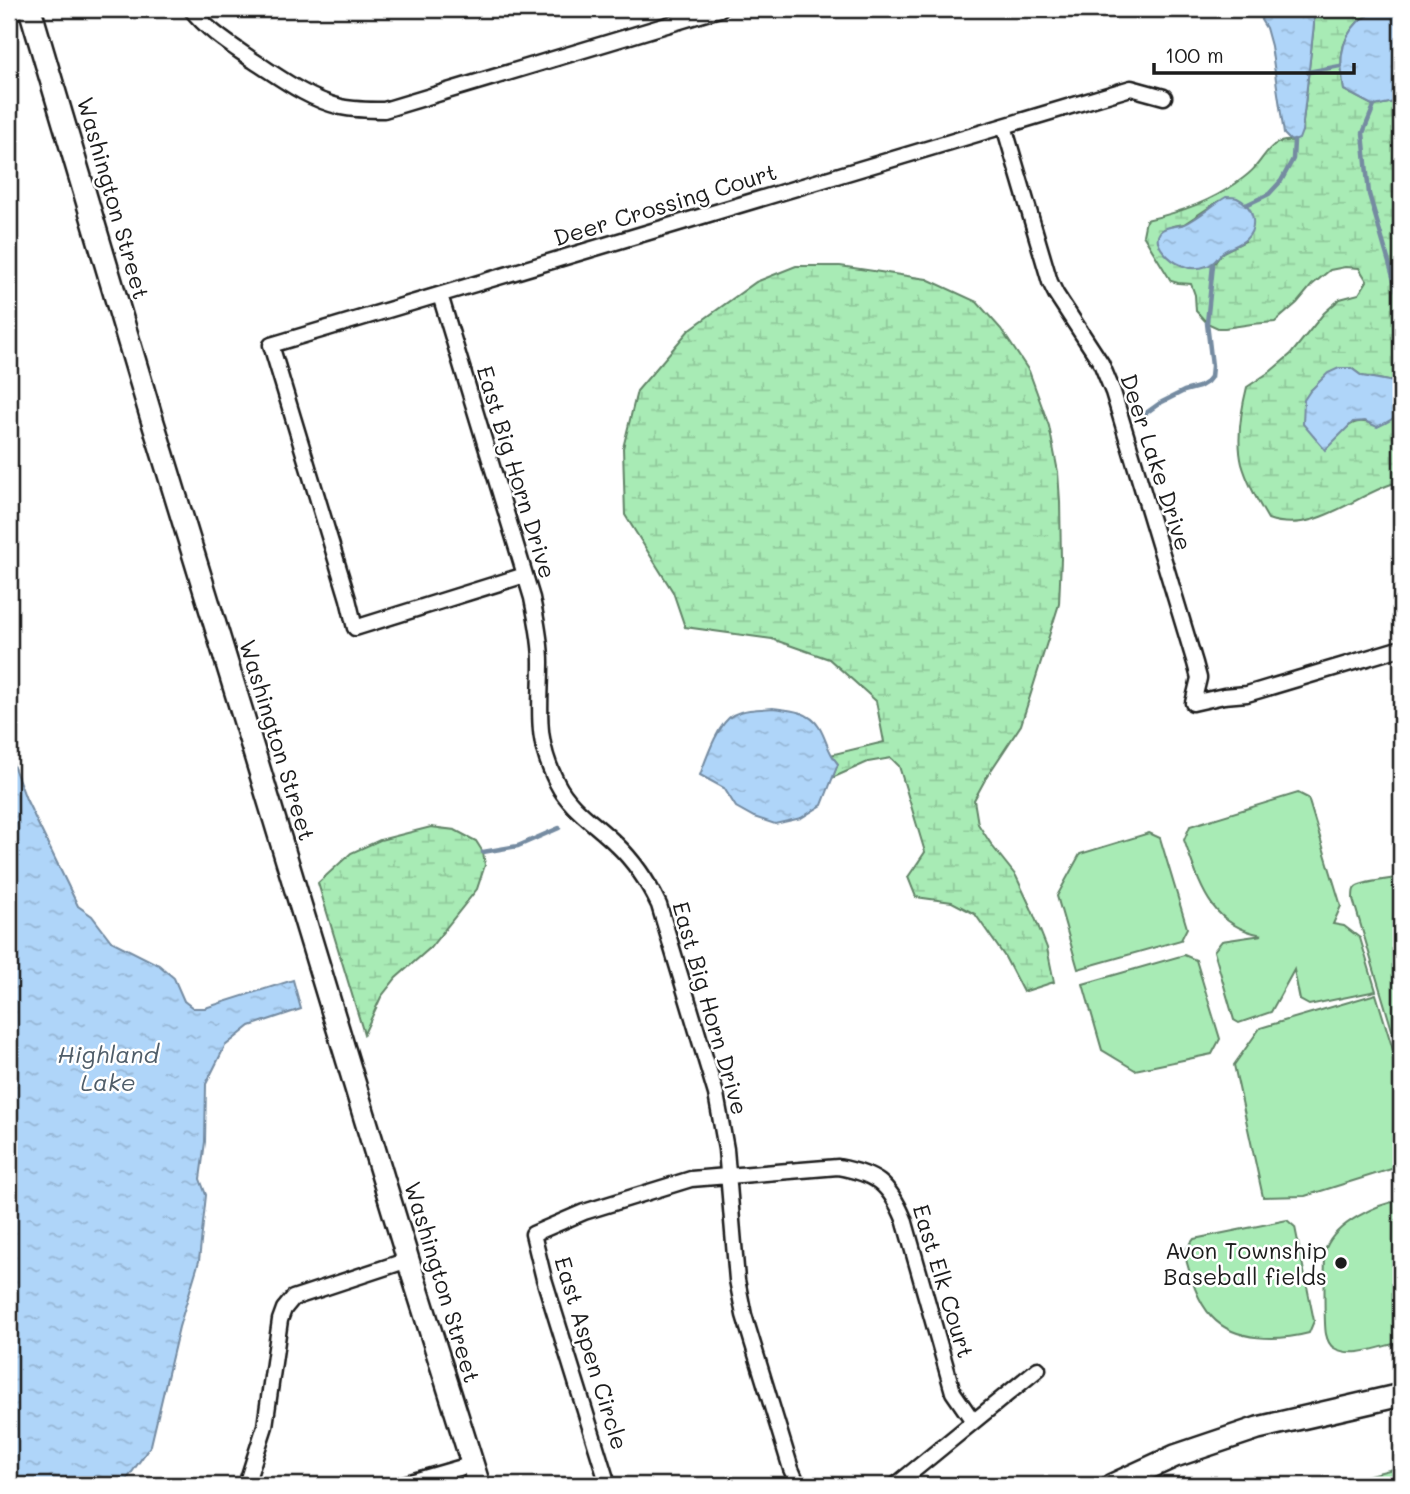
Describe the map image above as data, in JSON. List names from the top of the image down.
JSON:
{
  "streets": {
    "main road": ["Washington Street"],
    "street": [
      "Deer Crossing Court",
      "Deer Lake Drive",
      "East Big Horn Drive",
      "East Elk Court",
      "East Aspen Circle"
    ]
  },
  "crossings": [
    ["Deer Crossing Court", "Deer Lake Drive"],
    ["Deer Crossing Court", "East Big Horn Drive"],
    ["East Big Horn Drive", "East Elk Court"],
    ["East Elk Court", "East Aspen Circle"]
  ],
  "water": ["Highland Lake"],
  "places": ["Avon Township Baseball fields"],
  "scale_bar": "100 m"
}
